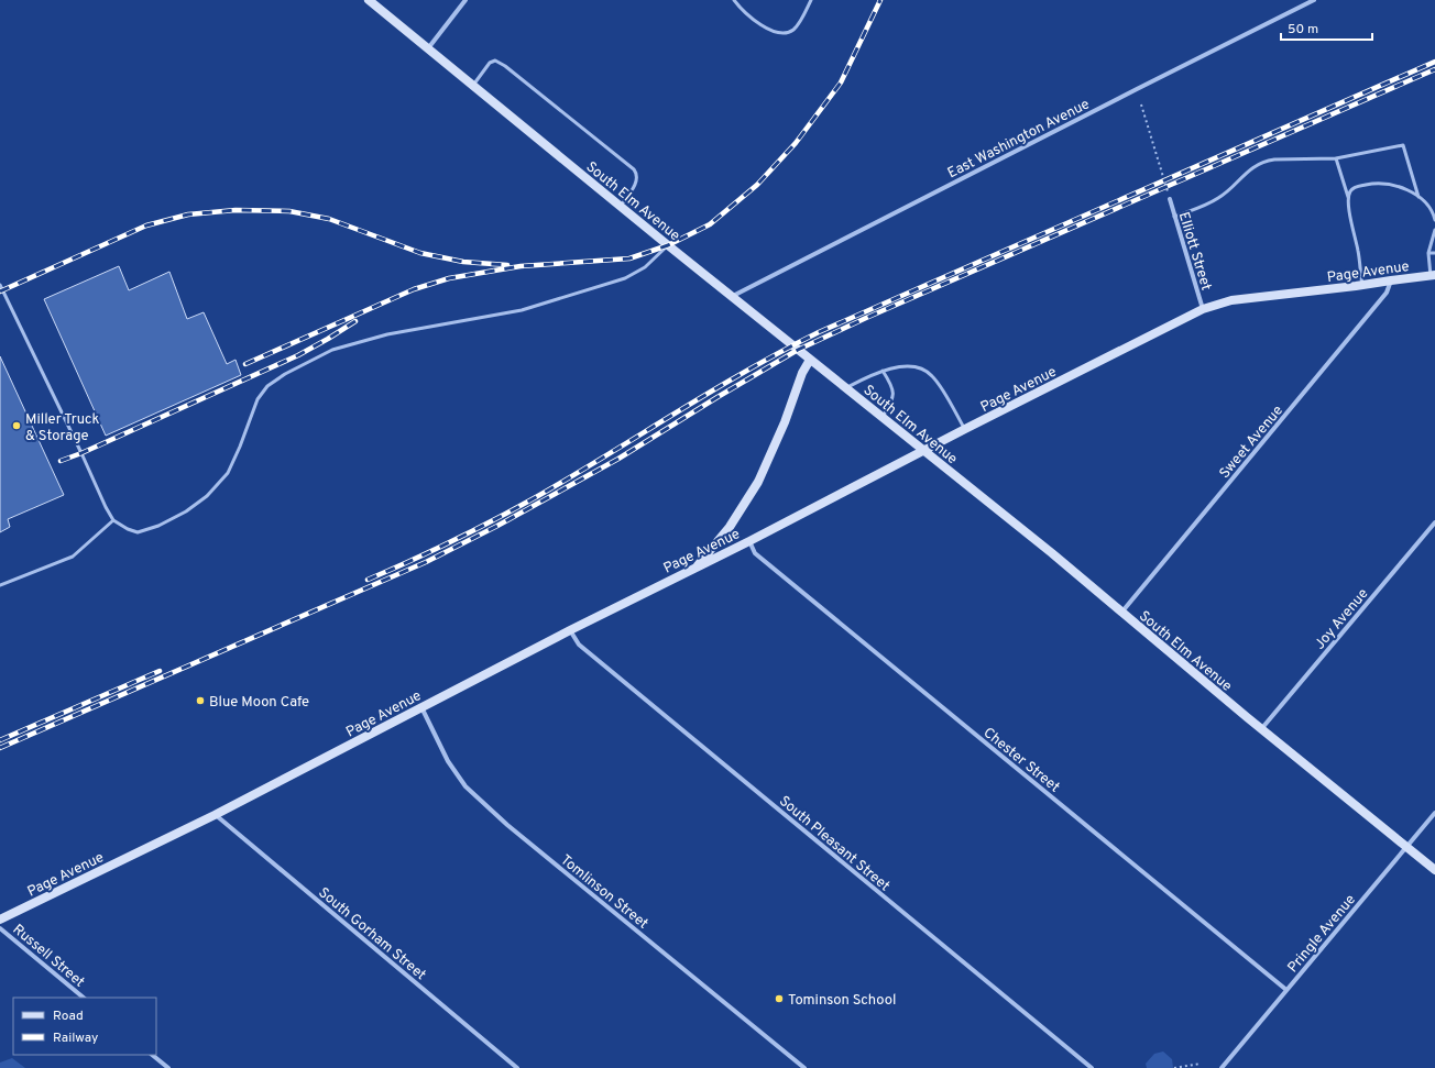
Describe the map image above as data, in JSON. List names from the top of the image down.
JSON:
{
  "streets": {
    "street": [
      "East Washington Avenue",
      "South Elm Avenue",
      "Elliott Street",
      "Page Avenue",
      "Sweet Avenue",
      "Joy Avenue",
      "Chester Street",
      "South Pleasant Street",
      "Tomlinson Street",
      "South Gorham Street",
      "Pringle Avenue",
      "Russell Street"
    ]
  },
  "crossings": [
    ["East Washington Avenue", "South Elm Avenue"],
    ["South Elm Avenue", "Page Avenue"],
    ["South Elm Avenue", "Sweet Avenue"],
    ["South Elm Avenue", "Joy Avenue"],
    ["South Elm Avenue", "Pringle Avenue"],
    ["Elliott Street", "Page Avenue"],
    ["Page Avenue", "Sweet Avenue"],
    ["Page Avenue", "Chester Street"],
    ["Page Avenue", "South Pleasant Street"],
    ["Page Avenue", "Tomlinson Street"],
    ["Page Avenue", "South Gorham Street"],
    ["Chester Street", "Pringle Avenue"]
  ],
  "places": ["Miller Truck & Storage", "Blue Moon Cafe", "Tominson School"],
  "legend": ["Road", "Railway"],
  "scale_bar": "50 m"
}
